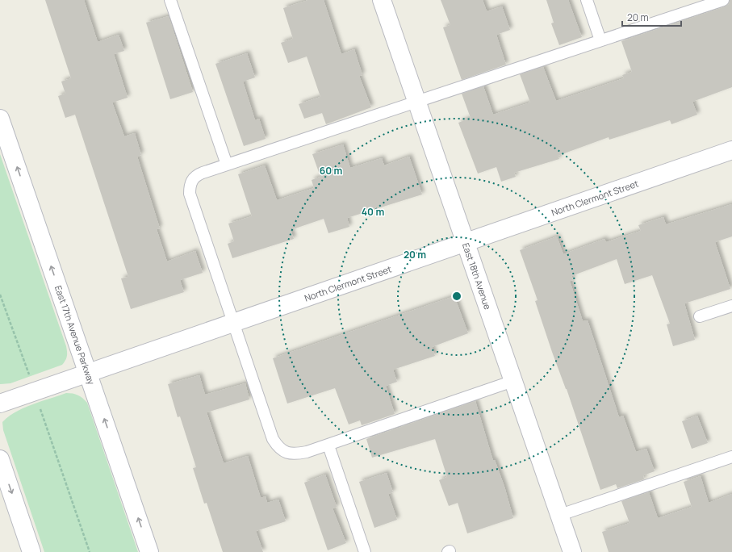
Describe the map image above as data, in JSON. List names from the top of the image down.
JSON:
{
  "streets": {
    "street": ["North Clermont Street", "East 18th Avenue", "East 17th Avenue Parkway"]
  },
  "crossings": [
    ["North Clermont Street", "East 18th Avenue"],
    ["North Clermont Street", "East 17th Avenue Parkway"]
  ],
  "one_way": ["East 17th Avenue Parkway"],
  "scale_bar": "20 m",
  "rings": ["60 m", "40 m", "20 m"]
}
